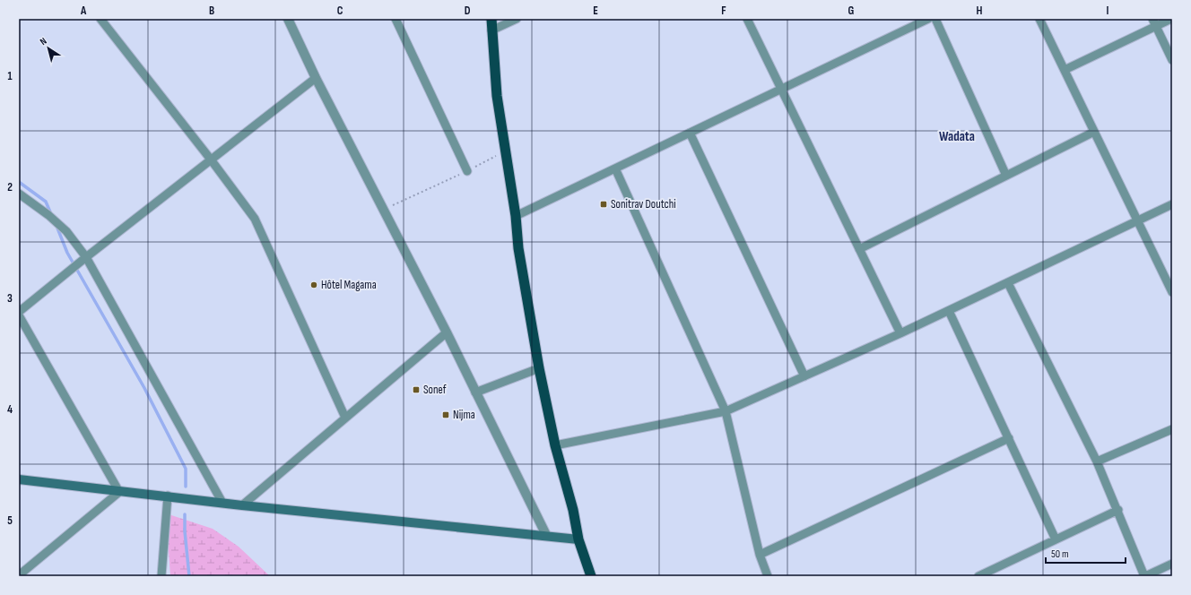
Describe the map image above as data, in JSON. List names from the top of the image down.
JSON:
{
  "districts": ["Wadata"],
  "places": {
    "transit": ["Sonitrav Doutchi", "Sonef", "Nijma"],
    "other": ["Hôtel Magama"]
  },
  "scale_bar": "50 m",
  "north": "top left",
  "grid": {
    "columns": [
      "A",
      "B",
      "C",
      "D",
      "E",
      "F",
      "G",
      "H",
      "I"
    ],
    "rows": [
      "1",
      "2",
      "3",
      "4",
      "5"
    ]
  }
}
